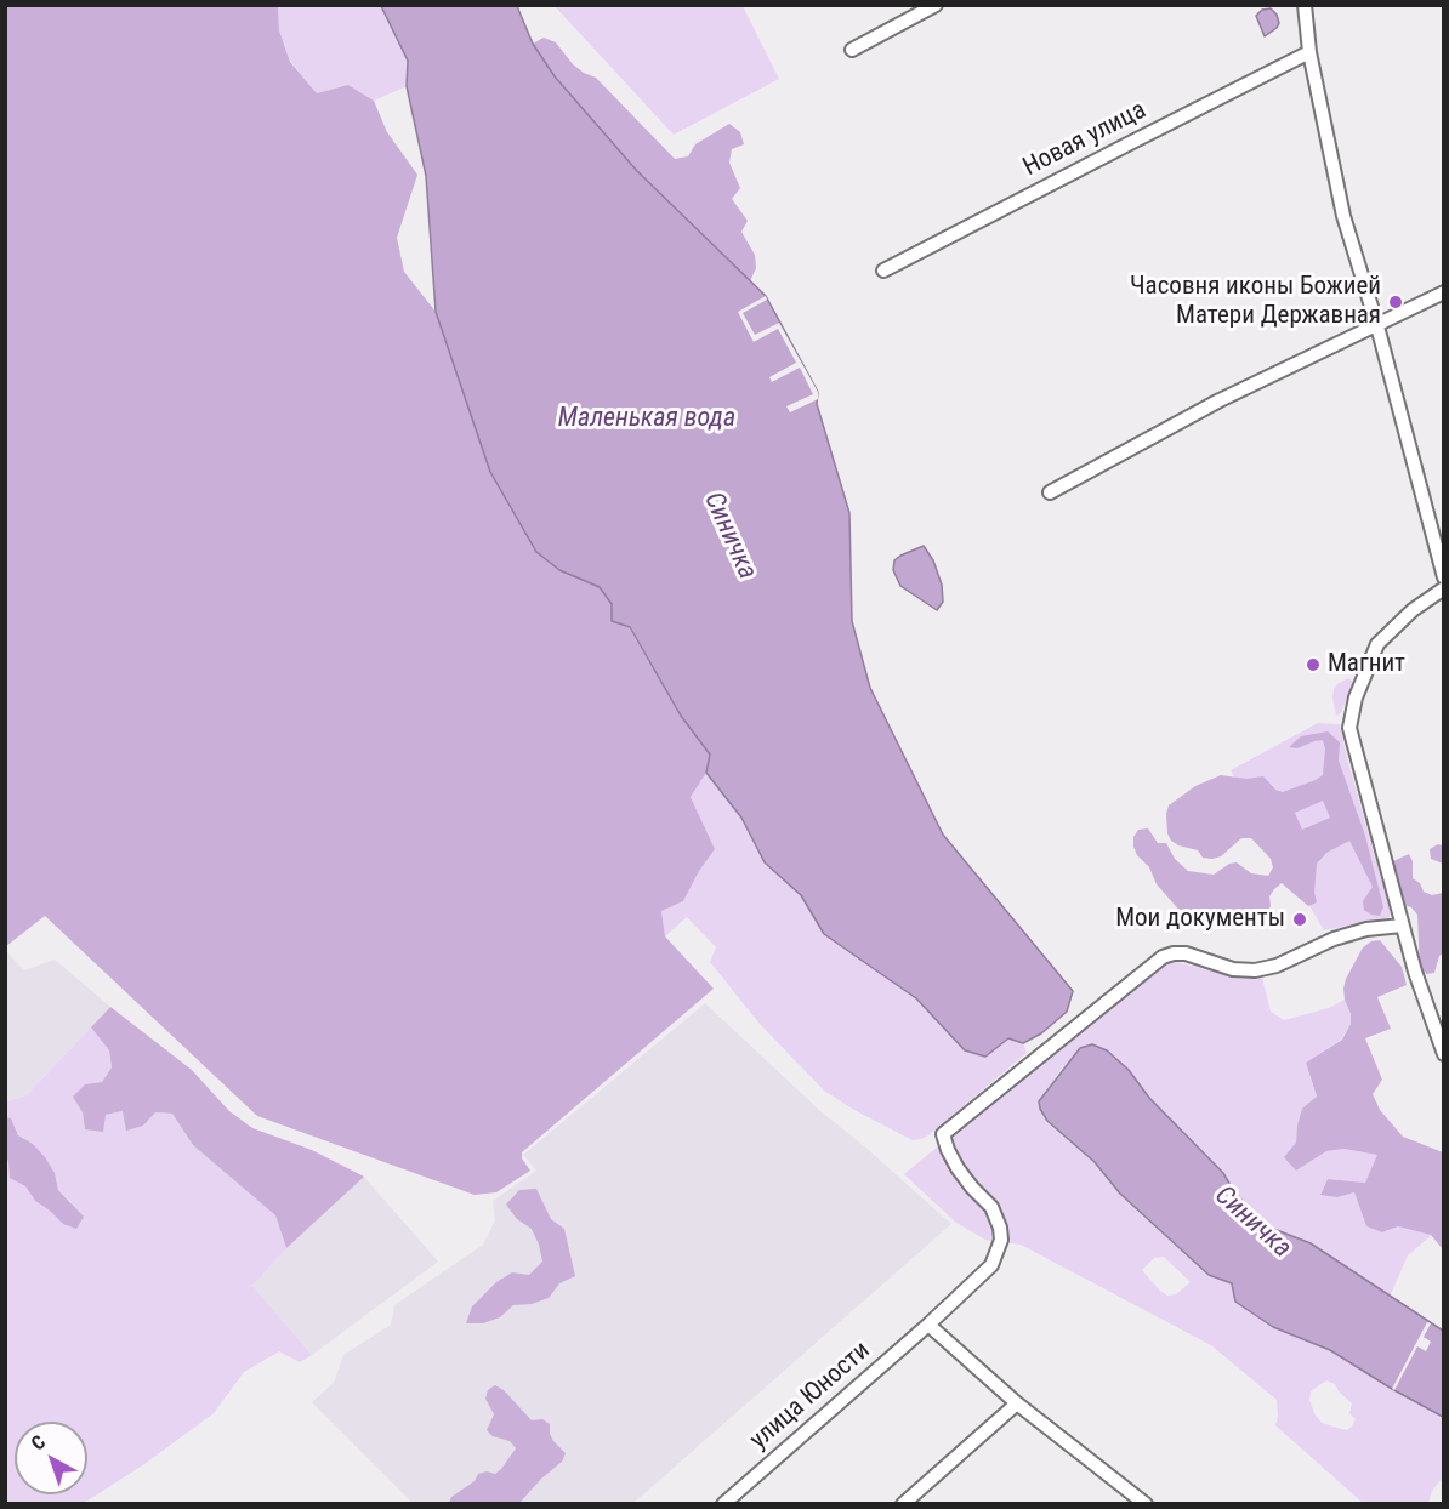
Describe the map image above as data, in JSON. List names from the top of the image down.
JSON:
{
  "streets": {
    "street": ["Новая улица", "улица Юности"]
  },
  "water": ["Маленькая вода", "Синичка"],
  "places": ["Часовня иконы Божией Матери Державная", "Магнит", "Мои документы"],
  "north": "top left"
}
